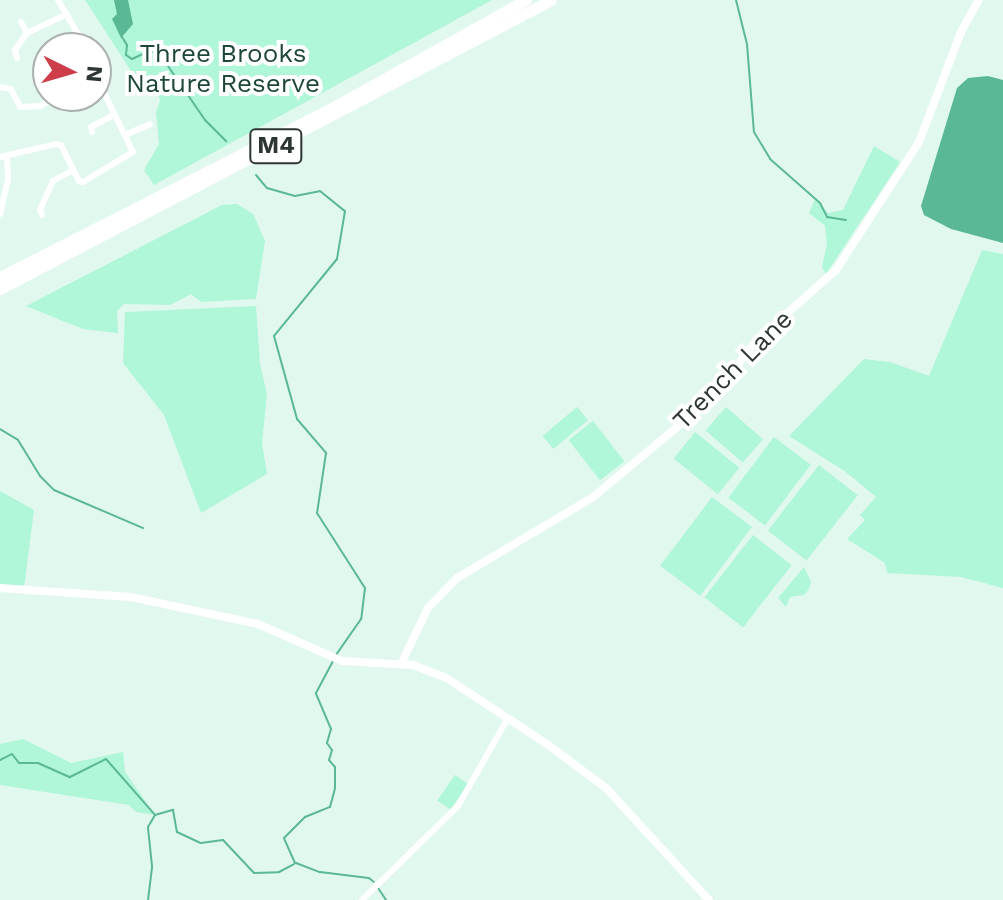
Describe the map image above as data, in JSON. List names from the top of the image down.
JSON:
{
  "streets": {
    "highway": ["M4"],
    "street": ["Trench Lane"]
  },
  "parks": ["Three Brooks Nature Reserve"],
  "north": "right"
}
